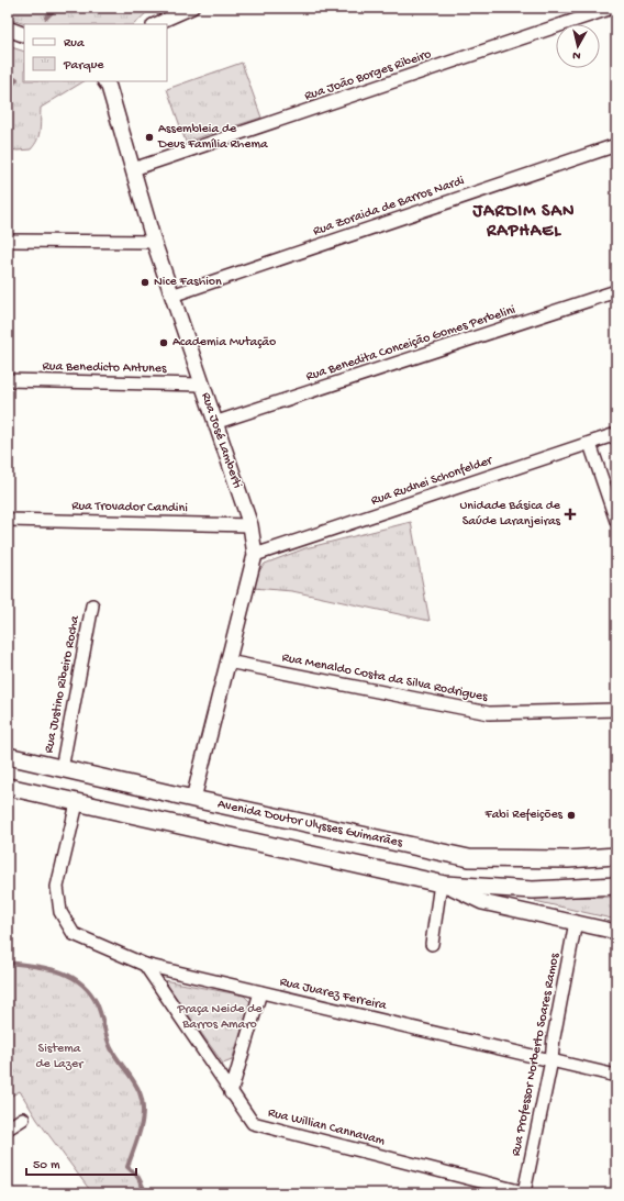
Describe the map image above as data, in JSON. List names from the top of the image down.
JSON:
{
  "streets": {
    "main road": ["Avenida Doutor Ulysses Guimarães"],
    "street": [
      "Rua João Borges Ribeiro",
      "Rua Zoraida de Barros Nardi",
      "Rua Benedita Conceição Gomes Perbelini",
      "Rua Benedicto Antunes",
      "Rua José Lamberti",
      "Rua Rudnei Schonfelder",
      "Rua Trovador Candini",
      "Rua Menaldo Costa da Silva Rodrigues",
      "Rua Justino Ribeiro Rocha",
      "Rua Juarez Ferreira",
      "Rua Professor Norberto Soares Ramos",
      "Rua Willian Cannavam"
    ]
  },
  "crossings": [
    ["Rua João Borges Ribeiro", "Rua José Lamberti"],
    ["Rua Zoraida de Barros Nardi", "Rua José Lamberti"],
    ["Rua Benedita Conceição Gomes Perbelini", "Rua José Lamberti"],
    ["Rua Benedicto Antunes", "Rua José Lamberti"],
    ["Rua José Lamberti", "Rua Rudnei Schonfelder"],
    ["Rua José Lamberti", "Rua Trovador Candini"],
    ["Rua José Lamberti", "Rua Menaldo Costa da Silva Rodrigues"],
    ["Rua José Lamberti", "Avenida Doutor Ulysses Guimarães"],
    ["Rua Justino Ribeiro Rocha", "Avenida Doutor Ulysses Guimarães"],
    ["Rua Juarez Ferreira", "Rua Professor Norberto Soares Ramos"],
    ["Rua Juarez Ferreira", "Rua Willian Cannavam"],
    ["Rua Professor Norberto Soares Ramos", "Rua Willian Cannavam"]
  ],
  "districts": ["JARDIM SAN RAPHAEL"],
  "parks": ["Praça Neide de Barros Amaro", "Sistema de Lazer"],
  "places": {
    "other": [
      "Assembleia de Deus Família Rhema",
      "Nice Fashion",
      "Academia Mutação",
      "Fabi Refeições"
    ],
    "health": ["Unidade Básica de Saúde Laranjeiras"]
  },
  "legend": ["Rua", "Parque"],
  "scale_bar": "50 m",
  "north": "bottom"
}
